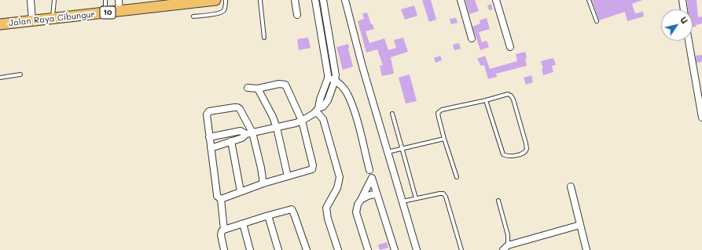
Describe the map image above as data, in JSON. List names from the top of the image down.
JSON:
{
  "streets": {
    "highway": ["10", "Jalan Raya Cibungur"]
  },
  "north": "top right"
}
